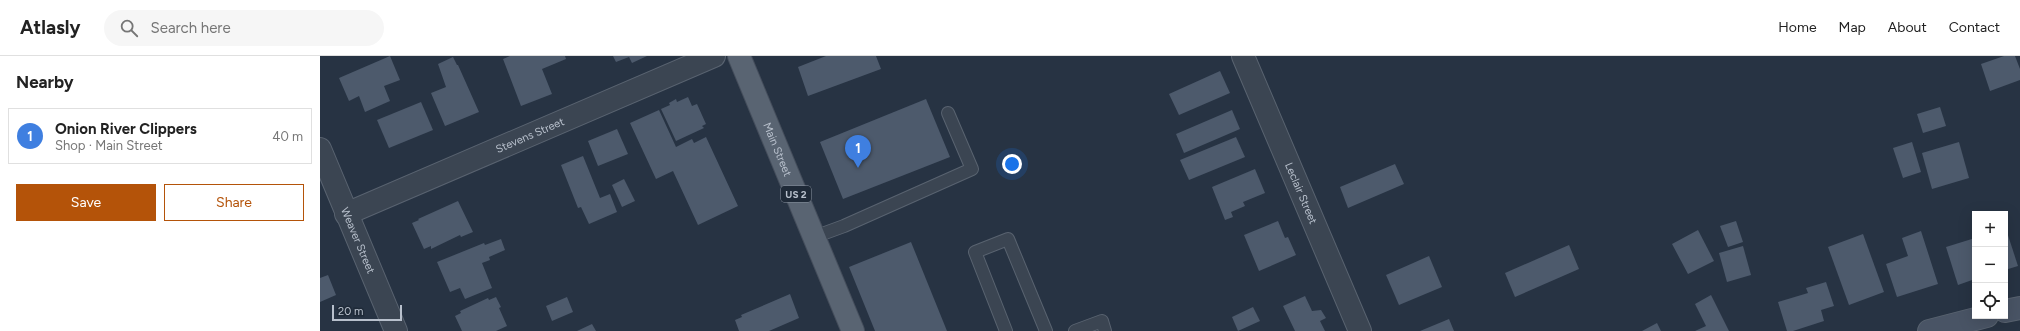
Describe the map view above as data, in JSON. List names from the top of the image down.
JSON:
{
  "streets": {
    "main road": ["Main Street", "US 2"],
    "street": ["Stevens Street", "Leclair Street", "Weaver Street"]
  },
  "crossings": [
    ["Stevens Street", "Weaver Street"]
  ],
  "scale_bar": "20 m",
  "page": {
    "header": "Atlasly",
    "search": "Search here",
    "nav": [
      "Home",
      "Map",
      "About",
      "Contact"
    ],
    "heading": "Nearby",
    "list": [
      {
        "mark": "1",
        "name": "Onion River Clippers",
        "note": "Shop · Main Street",
        "value": "40 m"
      }
    ],
    "pins": "1",
    "buttons": ["Save", "Share"],
    "map_buttons": ["+", "−"],
    "scale": "20 m"
  }
}
